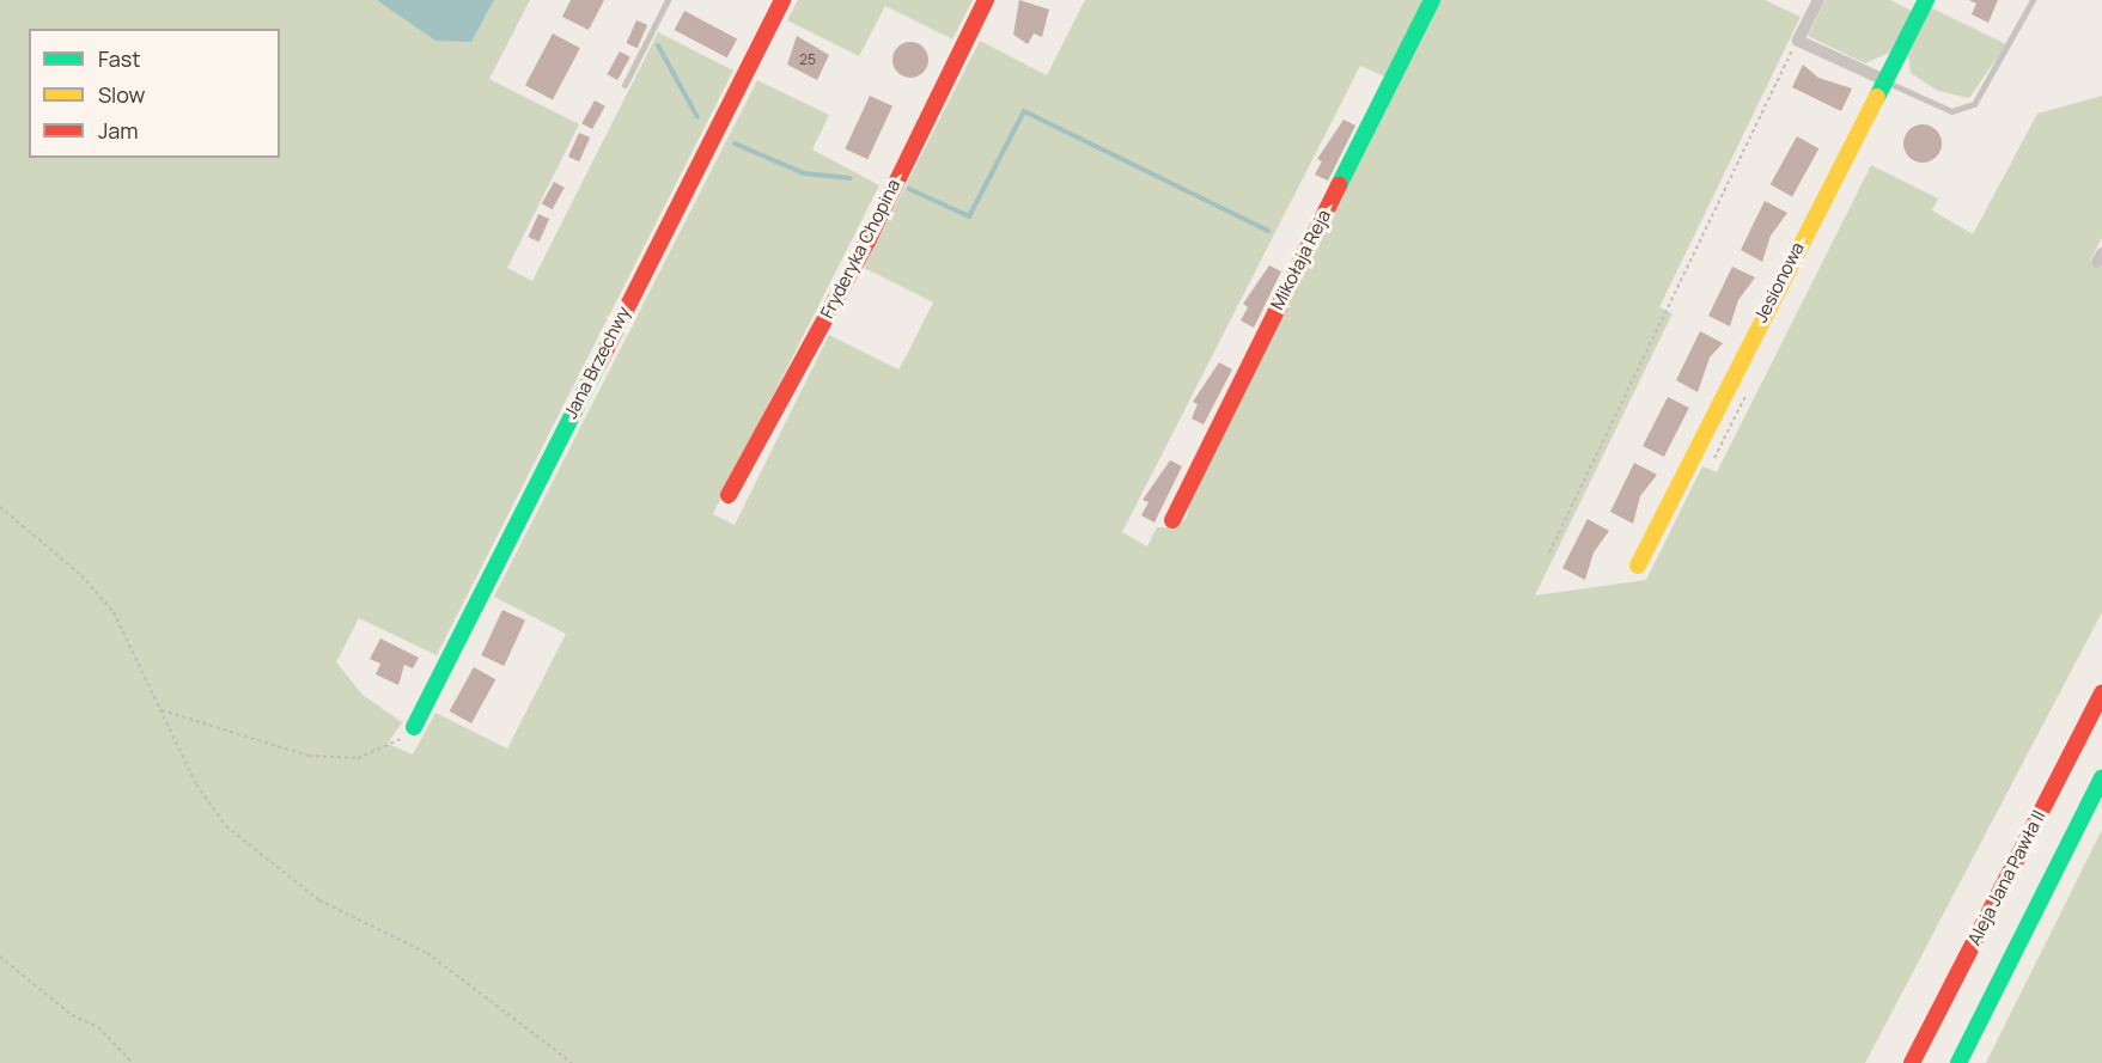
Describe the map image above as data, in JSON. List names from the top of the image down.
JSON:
{
  "streets": {
    "street": [
      "Fryderyka Chopina",
      "Mikołaja Reja",
      "Jesionowa",
      "Jana Brzechwy",
      "Aleja Jana Pawła II"
    ]
  },
  "house_numbers": ["25"],
  "legend": ["Fast", "Slow", "Jam"]
}
